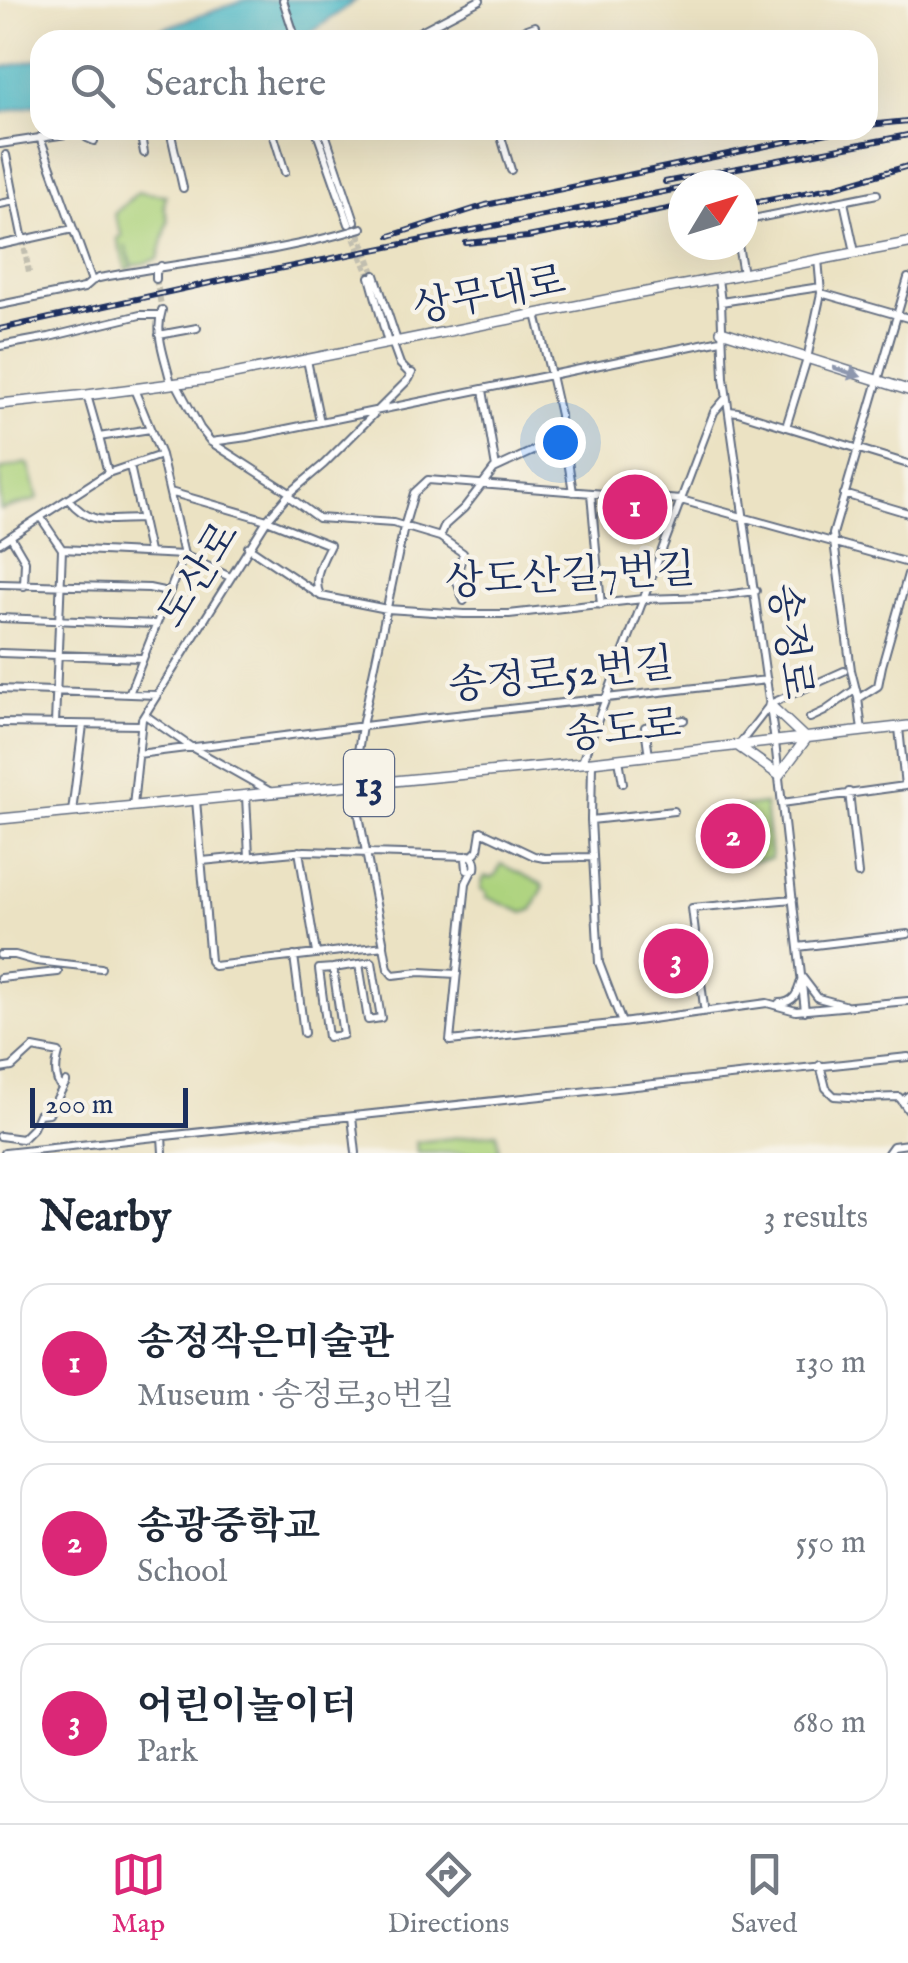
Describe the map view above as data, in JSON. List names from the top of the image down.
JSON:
{
  "streets": {
    "main road": ["상무대로", "송도로", "13"],
    "street": [
      "도산로",
      "상도산길7번길",
      "송정로",
      "송정로52번길"
    ]
  },
  "crossings": [
    ["상무대로", "도산로"],
    ["상무대로", "송정로"],
    ["도산로", "송정로52번길"],
    ["도산로", "송도로"],
    ["상도산길7번길", "송정로"],
    ["송정로", "송정로52번길"],
    ["송정로", "송도로"]
  ],
  "scale_bar": "200 m",
  "north": "top right",
  "page": {
    "search": "Search here",
    "pins": ["1", "2", "3"],
    "scale": "200 m",
    "heading": ["Nearby", "3 results"],
    "list": [
      {
        "mark": "1",
        "name": "송정작은미술관",
        "note": "Museum · 송정로30번길",
        "value": "130 m"
      },
      {
        "mark": "2",
        "name": "송광중학교",
        "note": "School",
        "value": "550 m"
      },
      {
        "mark": "3",
        "name": "어린이놀이터",
        "note": "Park",
        "value": "680 m"
      }
    ],
    "nav": ["Map", "Directions", "Saved"]
  }
}
